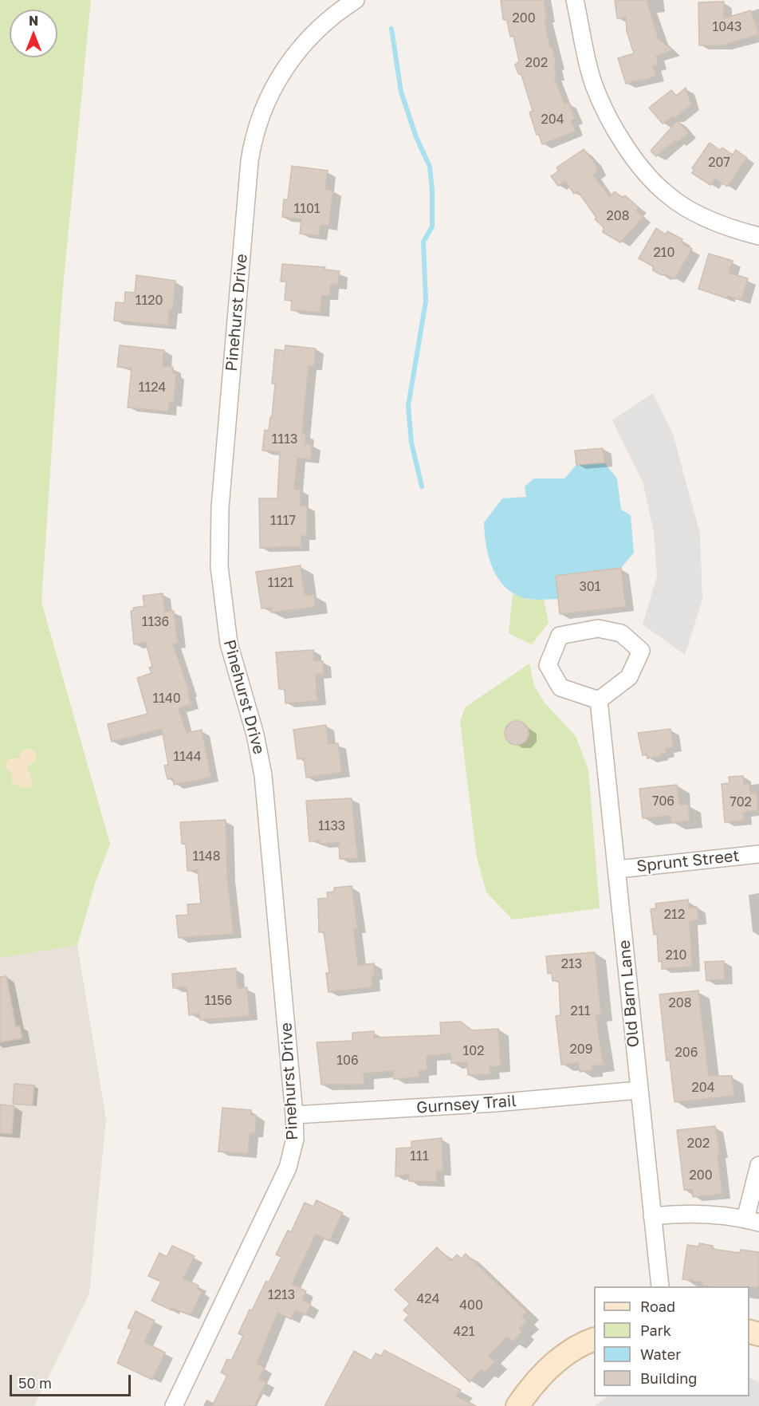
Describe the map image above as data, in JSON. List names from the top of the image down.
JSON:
{
  "streets": {
    "street": [
      "Pinehurst Drive",
      "Sprunt Street",
      "Old Barn Lane",
      "Gurnsey Trail"
    ]
  },
  "crossings": [
    ["Pinehurst Drive", "Gurnsey Trail"],
    ["Sprunt Street", "Old Barn Lane"],
    ["Old Barn Lane", "Gurnsey Trail"]
  ],
  "house_numbers": [
    "200",
    "1043",
    "202",
    "204",
    "207",
    "1101",
    "208",
    "210",
    "1120",
    "1124",
    "1113",
    "1117",
    "1121",
    "301",
    "1136",
    "1140",
    "1144",
    "706",
    "702",
    "1133",
    "1148",
    "212",
    "210",
    "213",
    "1156",
    "208",
    "211",
    "209",
    "102",
    "206",
    "106",
    "204",
    "202",
    "111",
    "200",
    "1213",
    "424",
    "400",
    "421"
  ],
  "legend": [
    "Road",
    "Park",
    "Water",
    "Building"
  ],
  "scale_bar": "50 m",
  "north": "top"
}
